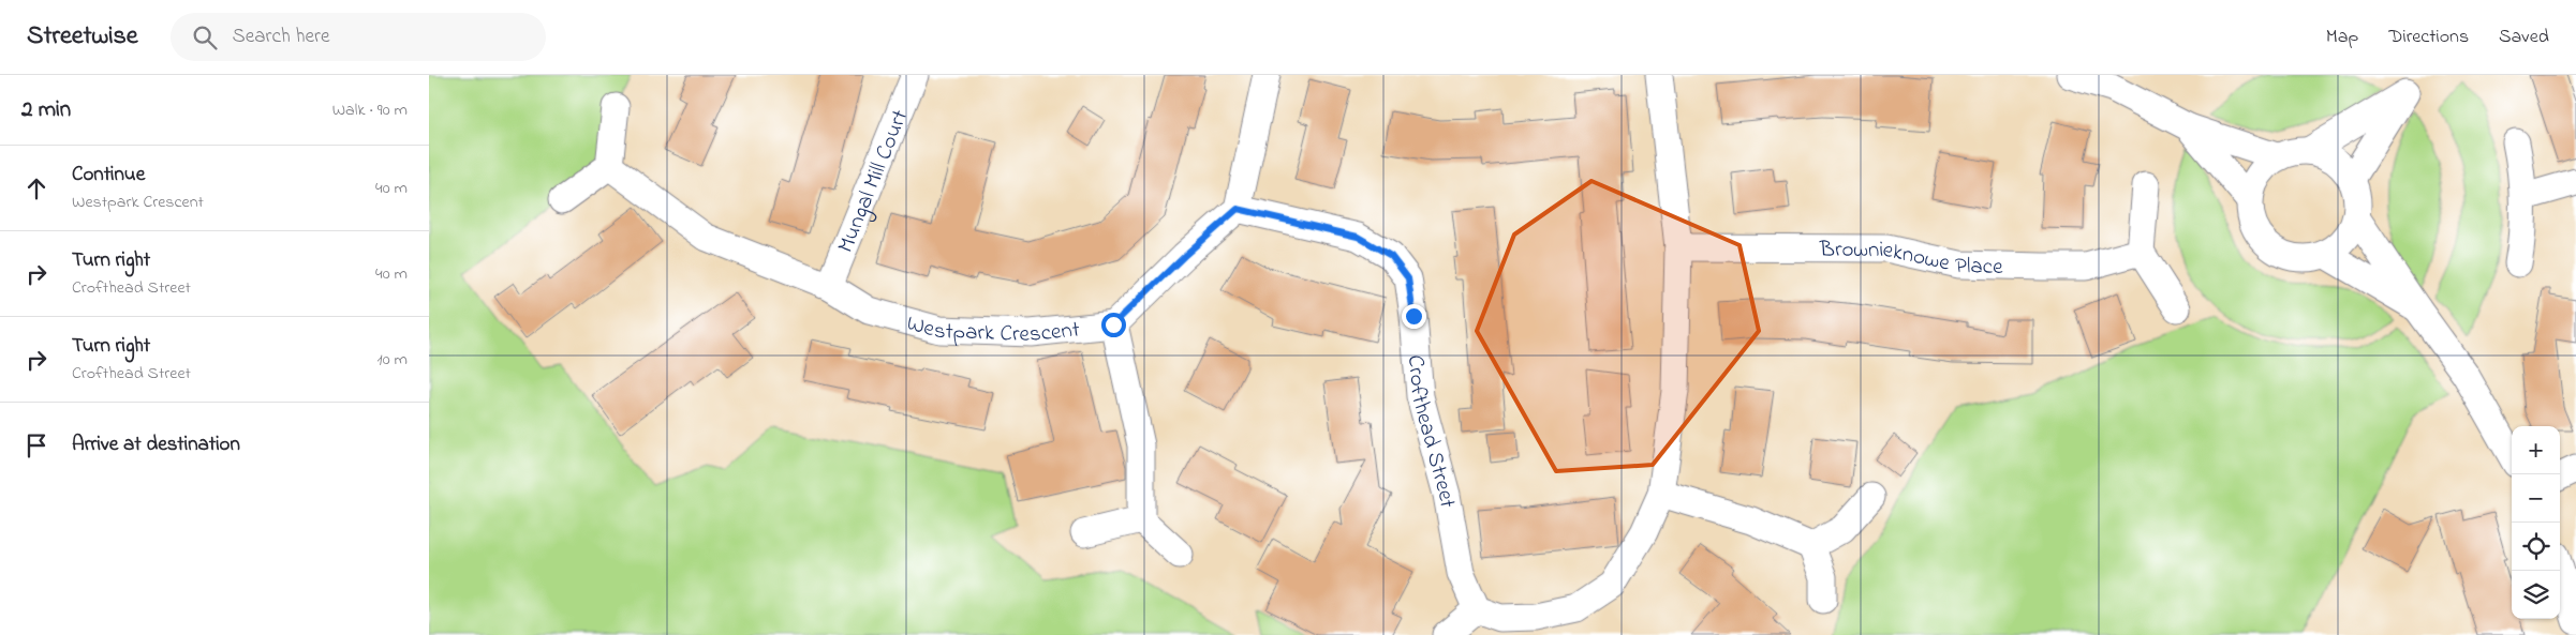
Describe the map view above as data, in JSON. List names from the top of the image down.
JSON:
{
  "streets": {
    "street": [
      "Mungal Mill Court",
      "Brownieknowe Place",
      "Westpark Crescent",
      "Crofthead Street"
    ]
  },
  "crossings": [
    ["Mungal Mill Court", "Westpark Crescent"],
    ["Westpark Crescent", "Crofthead Street"]
  ],
  "page": {
    "header": "Streetwise",
    "search": "Search here",
    "nav": ["Map", "Directions", "Saved"],
    "heading": ["2 min", "Walk · 90 m"],
    "list": [
      ["Continue", "Westpark Crescent", "40 m"],
      ["Turn right", "Crofthead Street", "40 m"],
      ["Turn right", "Crofthead Street", "10 m"],
      "Arrive at destination"
    ],
    "map_buttons": ["+", "−"]
  }
}
